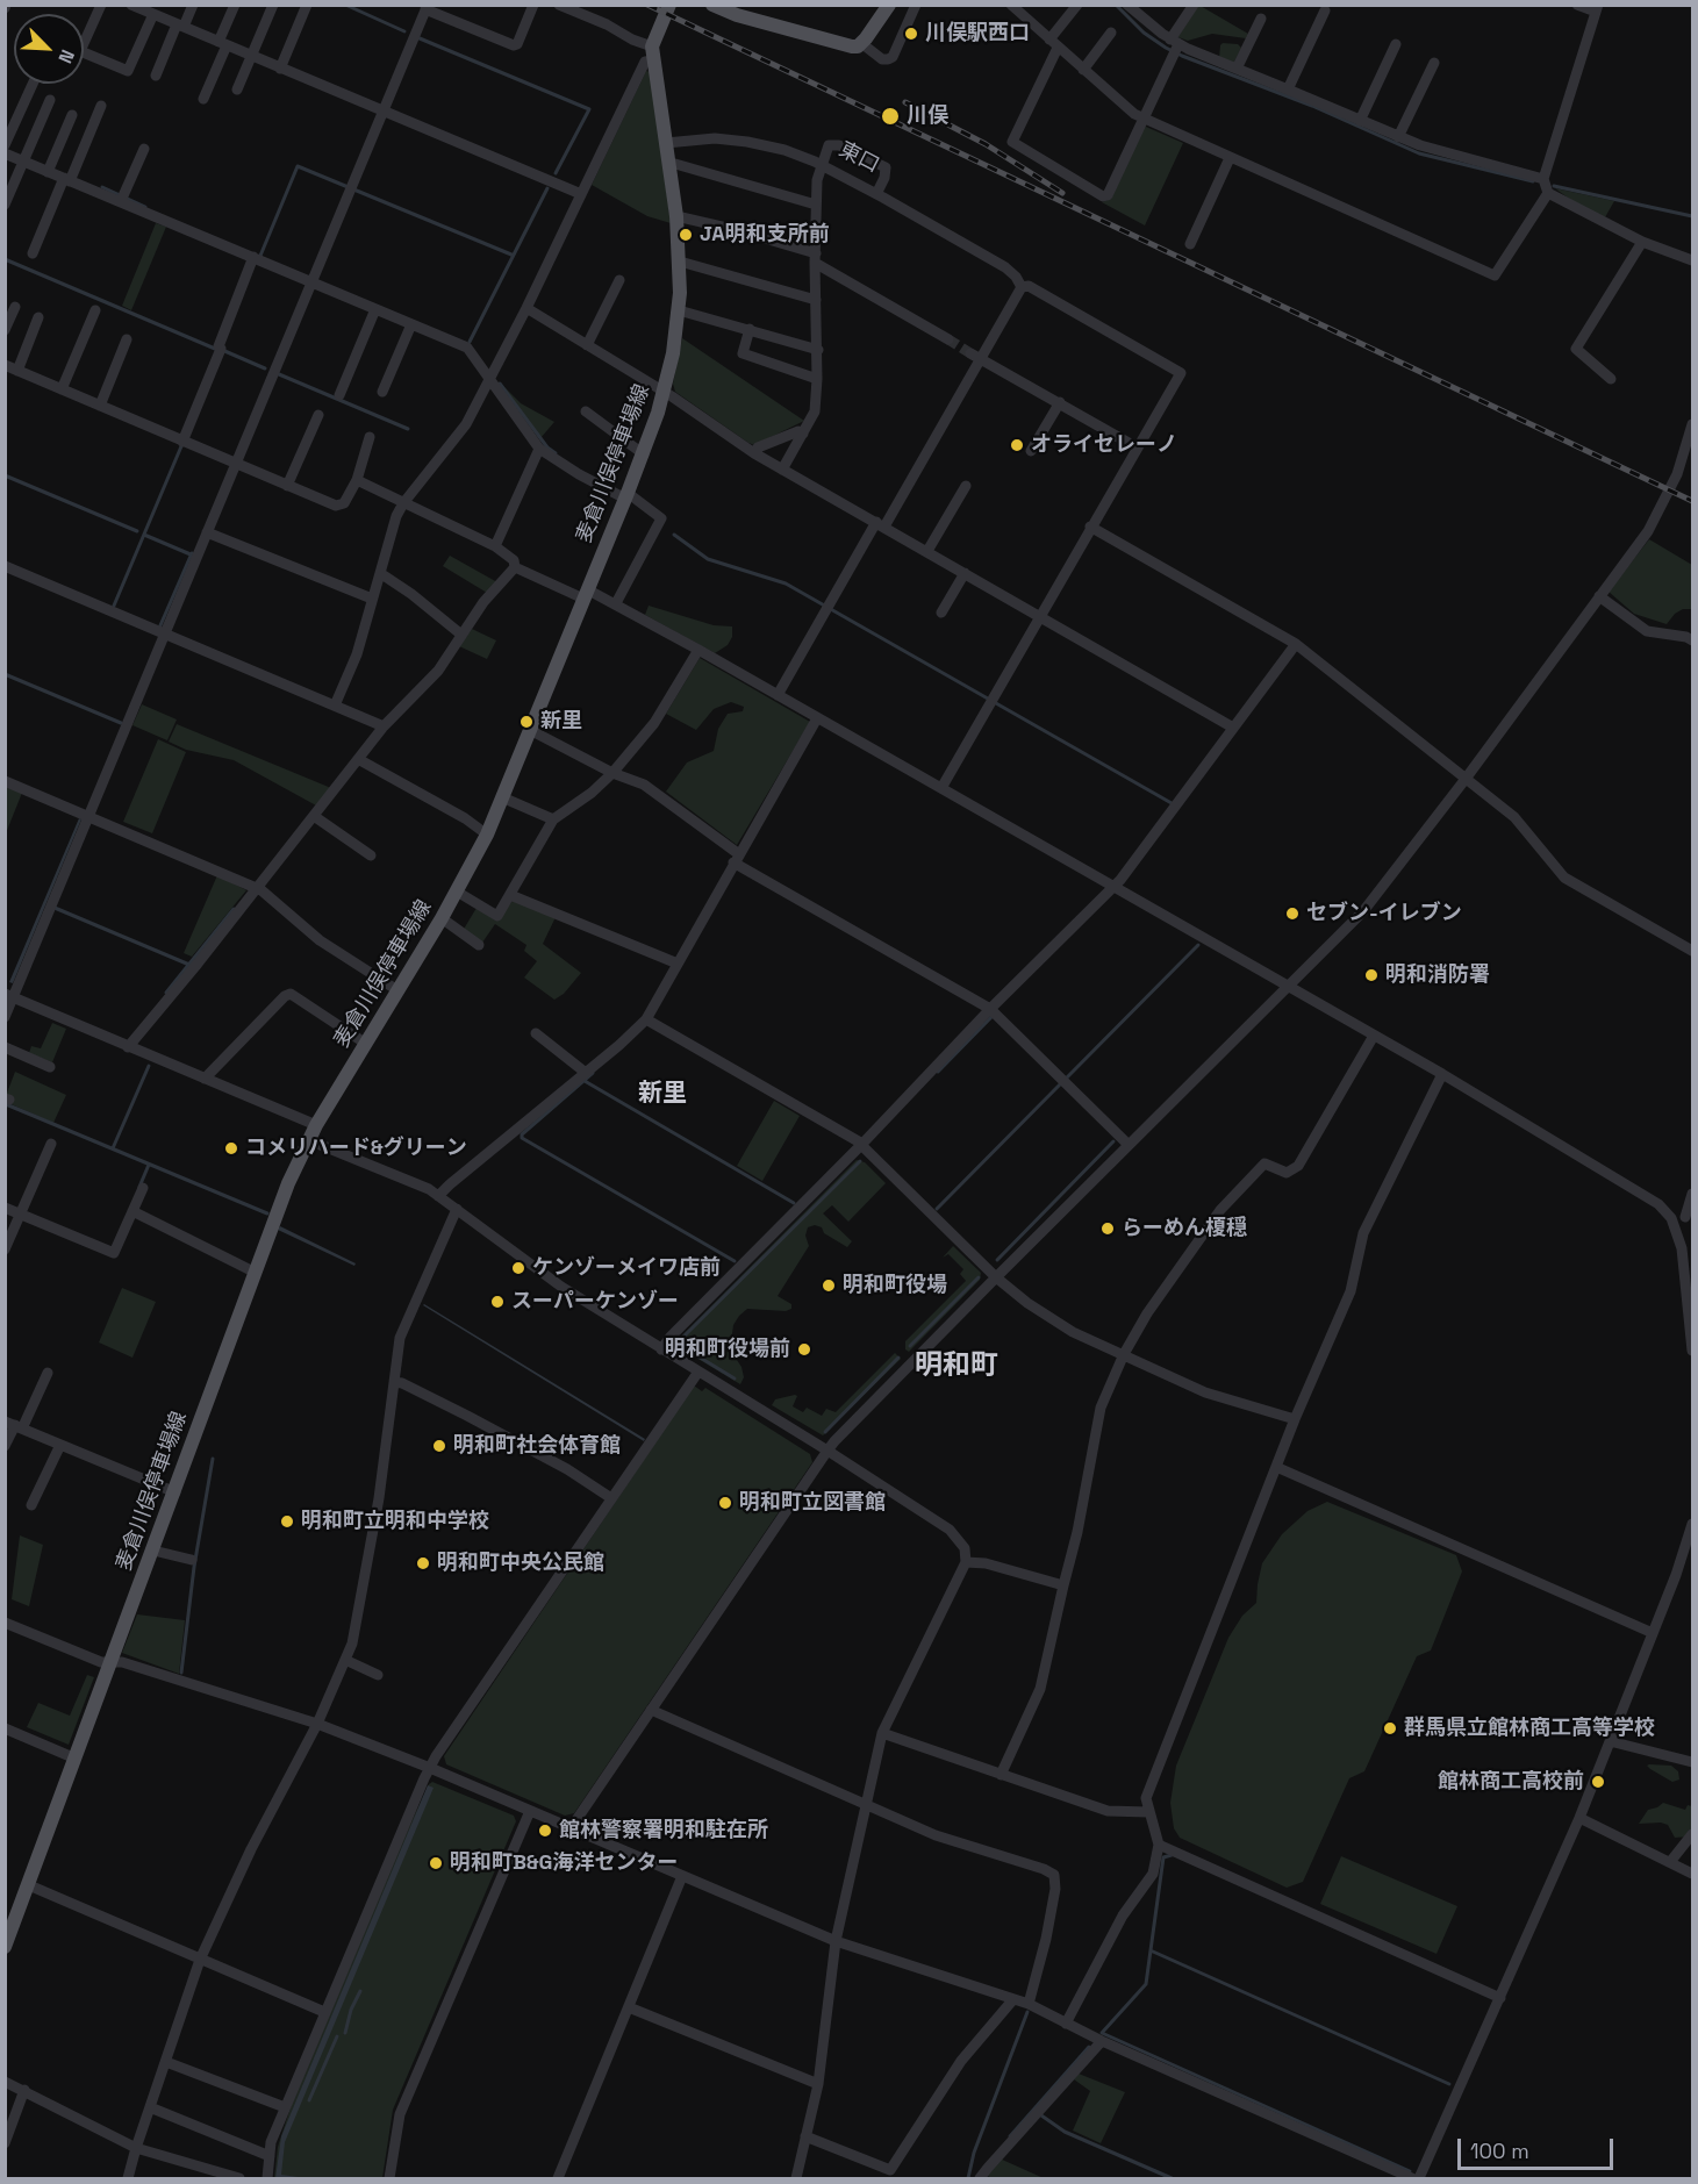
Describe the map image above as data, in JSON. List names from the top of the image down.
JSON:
{
  "streets": {
    "main road": ["麦倉川俣停車場線"],
    "street": ["東口"]
  },
  "districts": ["新里", "明和町"],
  "places": [
    "川俣駅西口",
    "川俣",
    "JA明和支所前",
    "オライセレーノ",
    "新里",
    "セブン-イレブン",
    "明和消防署",
    "コメリハード&グリーン",
    "らーめん榎穏",
    "ケンゾーメイワ店前",
    "明和町役場",
    "スーパーケンゾー",
    "明和町役場前",
    "明和町社会体育館",
    "明和町立図書館",
    "明和町立明和中学校",
    "明和町中央公民館",
    "群馬県立館林商工高等学校",
    "館林商工高校前",
    "館林警察署明和駐在所",
    "明和町B&G海洋センター"
  ],
  "scale_bar": "100 m",
  "north": "bottom right"
}
